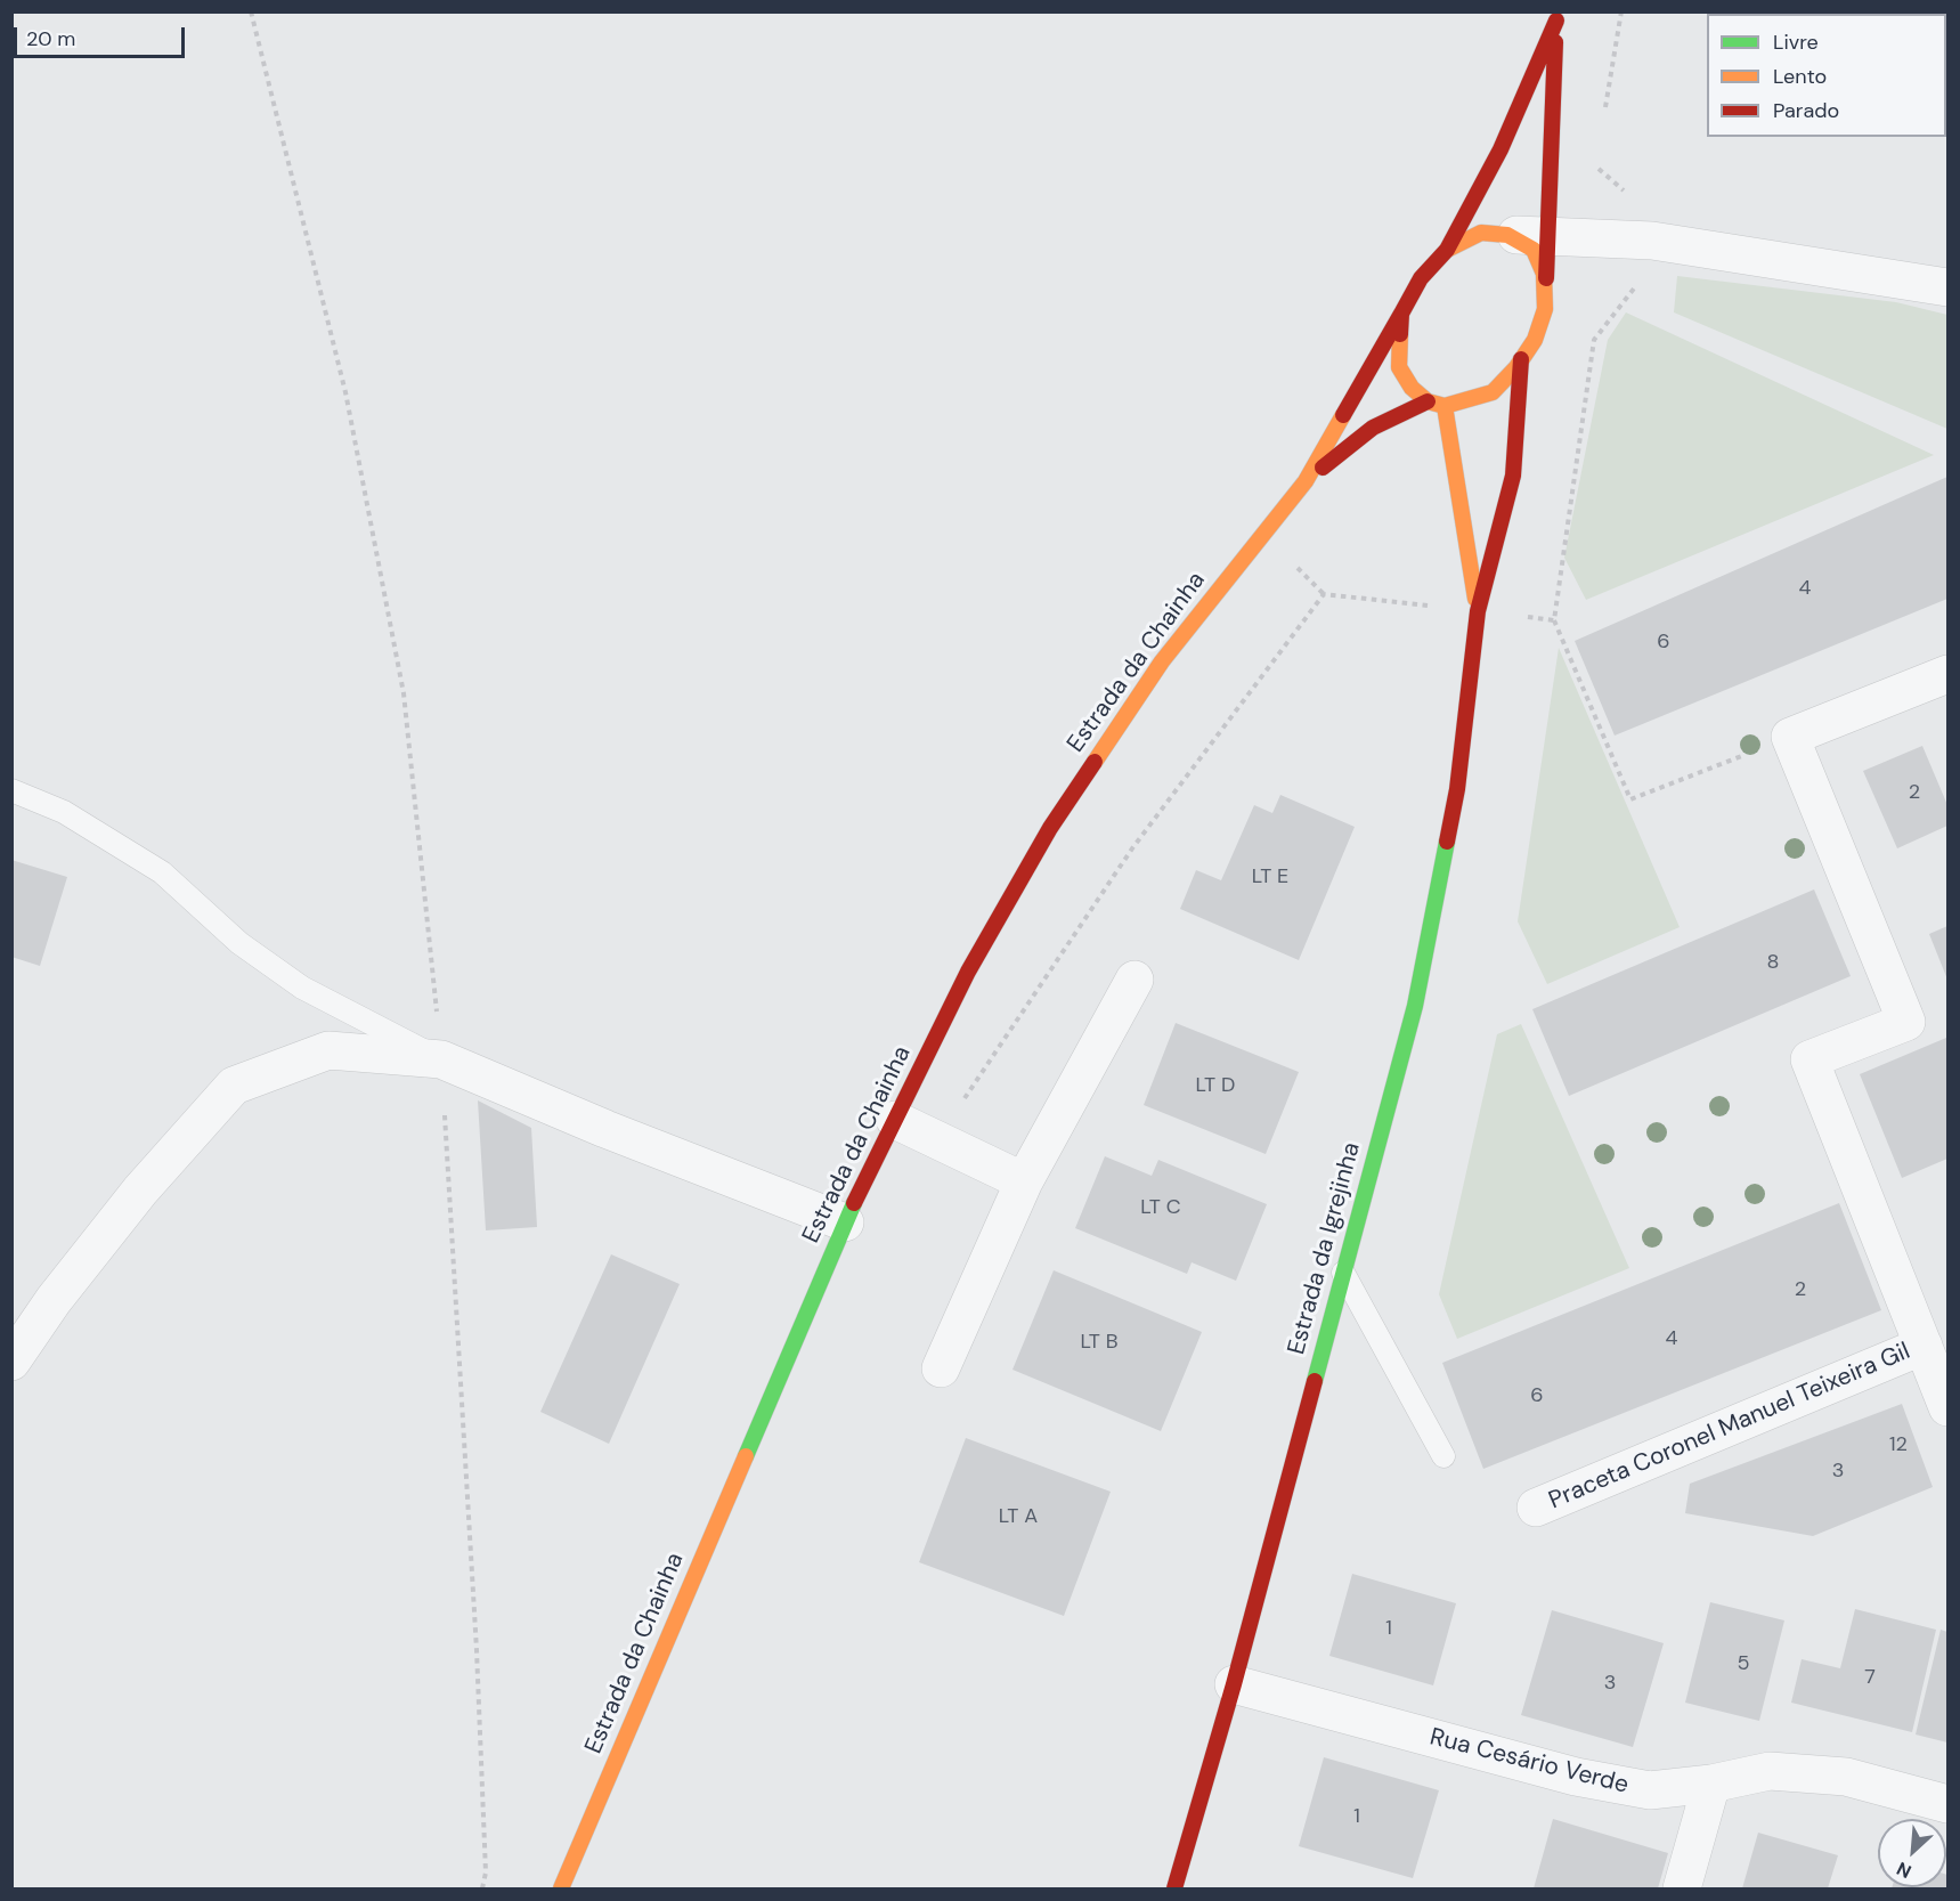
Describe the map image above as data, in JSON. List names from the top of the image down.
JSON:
{
  "streets": {
    "street": [
      "Estrada da Chainha",
      "Estrada da Igrejinha",
      "Praceta Coronel Manuel Teixeira Gil",
      "Rua Cesário Verde"
    ]
  },
  "crossings": [
    ["Estrada da Igrejinha", "Rua Cesário Verde"]
  ],
  "house_numbers": [
    "4",
    "6",
    "2",
    "LT E",
    "8",
    "LT D",
    "LT C",
    "2",
    "4",
    "LT B",
    "6",
    "12",
    "3",
    "LT A",
    "1",
    "5",
    "7",
    "3",
    "1"
  ],
  "legend": ["Livre", "Lento", "Parado"],
  "scale_bar": "20 m",
  "north": "bottom left"
}
